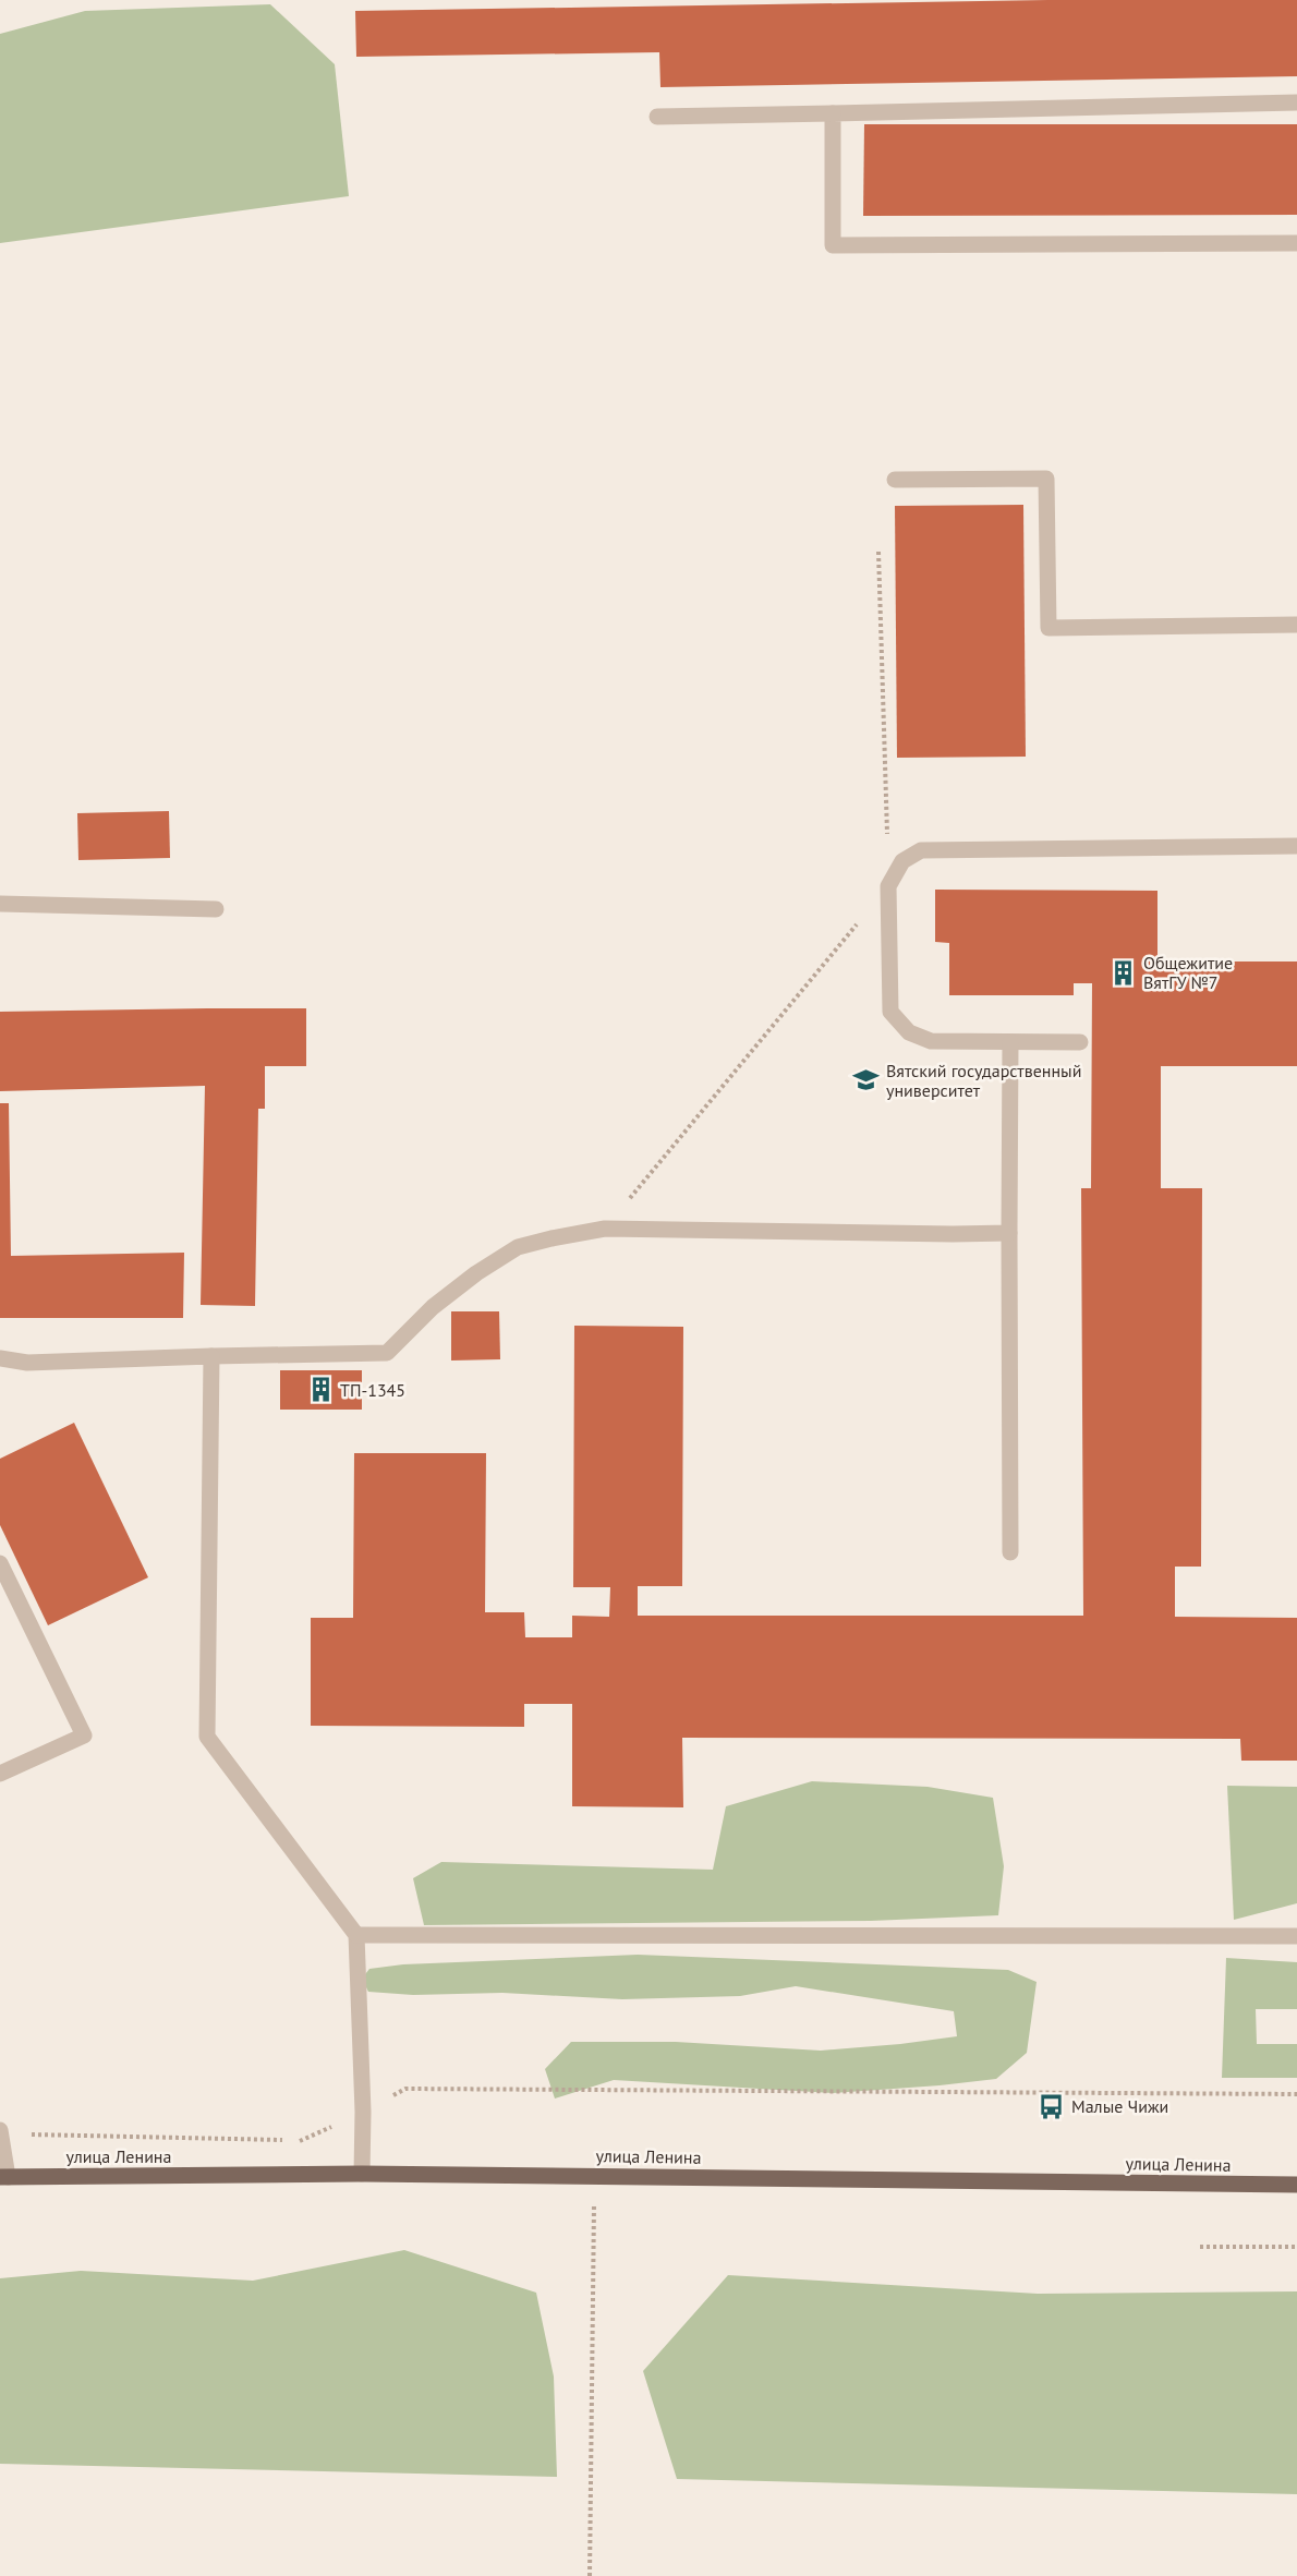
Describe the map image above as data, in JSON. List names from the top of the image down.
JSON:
{
  "streets": {
    "main road": ["улица Ленина"]
  },
  "places": {
    "building": ["Общежитие ВятГУ №7", "ТП-1345"],
    "school or university": ["Вятский государственный университет"],
    "bus stop": ["Малые Чижи"]
  }
}
